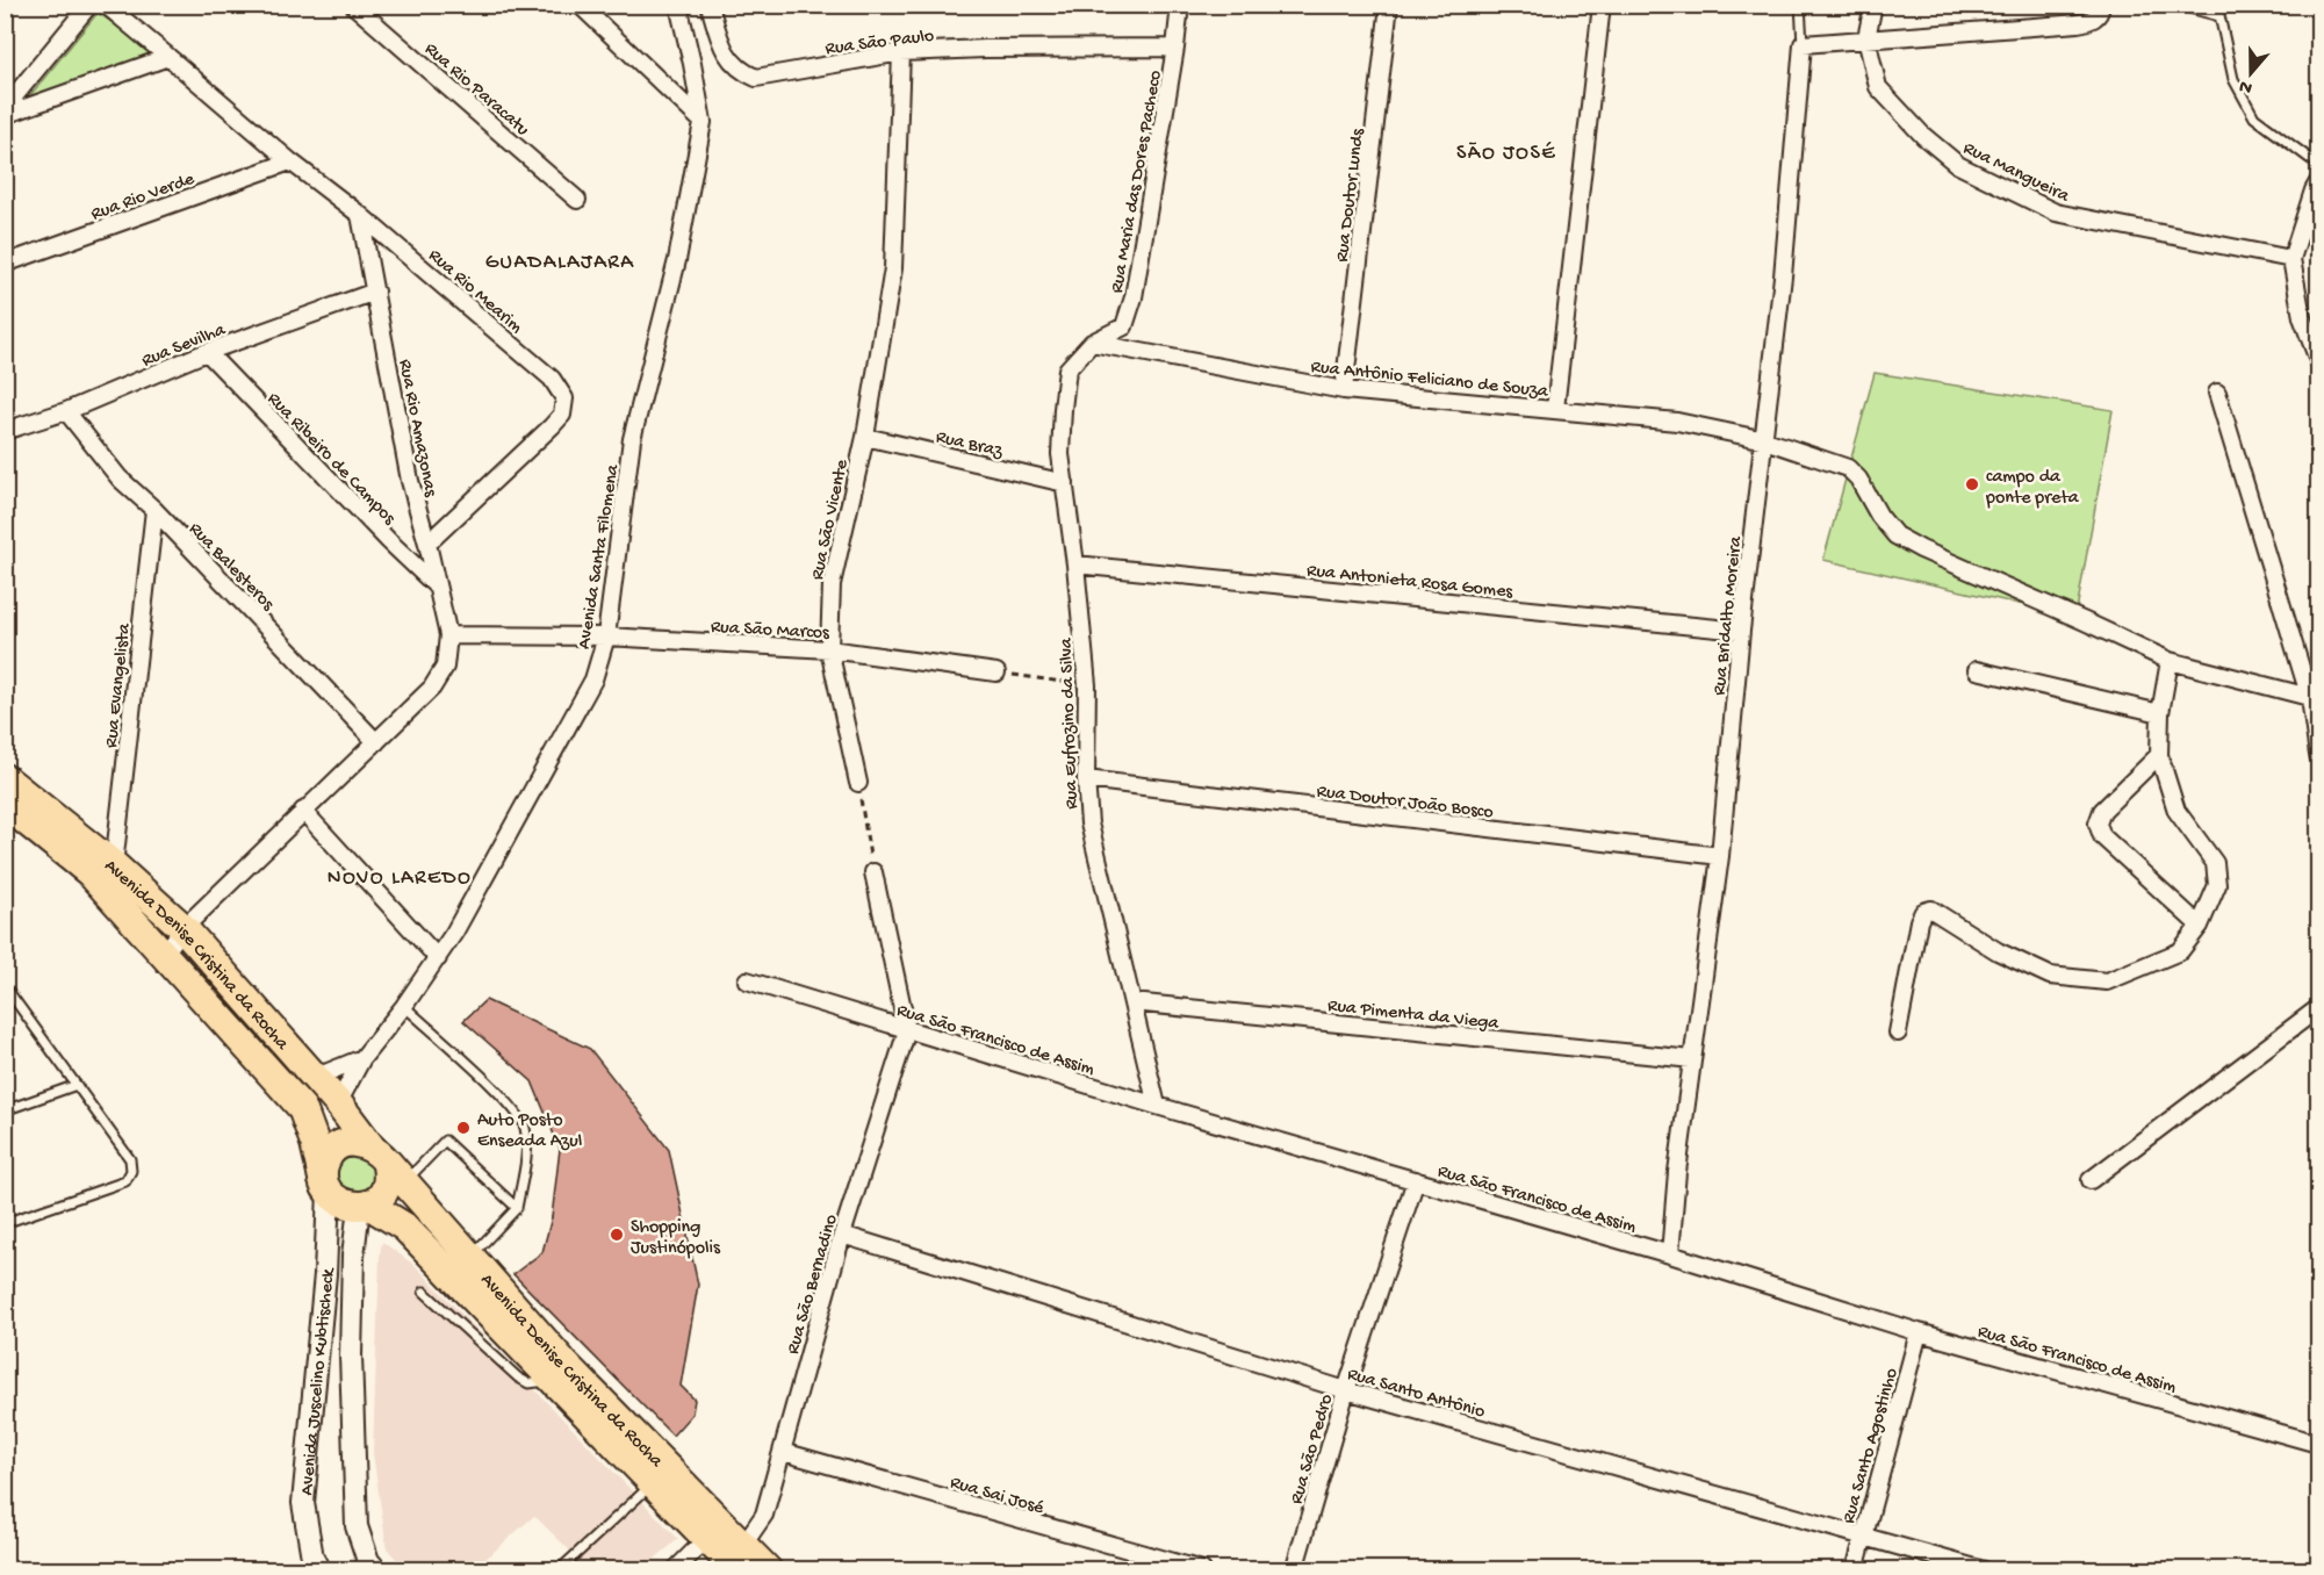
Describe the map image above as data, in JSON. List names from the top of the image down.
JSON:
{
  "streets": {
    "highway": ["Avenida Denise Cristina da Rocha"],
    "street": [
      "Rua São Paulo",
      "Rua Rio Paracatu",
      "Rua Mangueira",
      "Rua Maria das Dores Pacheco",
      "Rua Rio Verde",
      "Rua Doutor Lunds",
      "Rua Rio Mearim",
      "Rua Sevilha",
      "Rua Antônio Feliciano de Souza",
      "Rua Rio Amazonas",
      "Rua Braz",
      "Rua Ribeiro de Campos",
      "Rua São Vicente",
      "Avenida Santa Filomena",
      "Rua Balesteros",
      "Rua Antonieta Rosa Gomes",
      "Rua Bridalto Moreira",
      "Rua São Marcos",
      "Rua Evangelista",
      "Rua Eufrozino da Silva",
      "Rua Doutor João Bosco",
      "Rua Pimenta da Viega",
      "Rua São Francisco de Assim",
      "Rua São Bernadino",
      "Avenida Juscelino Kubtischeck",
      "Rua Santo Antônio",
      "Rua Santo Agostinho",
      "Rua São Pedro",
      "Rua Sai José"
    ]
  },
  "crossings": [
    ["Rua São Paulo", "Rua Maria das Dores Pacheco"],
    ["Rua São Paulo", "Rua São Vicente"],
    ["Rua Maria das Dores Pacheco", "Rua Antônio Feliciano de Souza"],
    ["Rua Maria das Dores Pacheco", "Rua Eufrozino da Silva"],
    ["Rua Doutor Lunds", "Rua Antônio Feliciano de Souza"],
    ["Rua Rio Mearim", "Rua Rio Amazonas"],
    ["Rua Sevilha", "Rua Rio Amazonas"],
    ["Rua Sevilha", "Rua Ribeiro de Campos"],
    ["Rua Sevilha", "Rua Balesteros"],
    ["Rua Antônio Feliciano de Souza", "Rua Bridalto Moreira"],
    ["Rua Antônio Feliciano de Souza", "Rua Eufrozino da Silva"],
    ["Rua Rio Amazonas", "Rua Ribeiro de Campos"],
    ["Rua Rio Amazonas", "Rua Balesteros"],
    ["Rua Rio Amazonas", "Rua São Marcos"],
    ["Rua Rio Amazonas", "Avenida Denise Cristina da Rocha"],
    ["Rua Braz", "Rua São Vicente"],
    ["Rua Braz", "Rua Eufrozino da Silva"],
    ["Rua São Vicente", "Rua São Marcos"],
    ["Avenida Santa Filomena", "Rua São Marcos"],
    ["Avenida Santa Filomena", "Avenida Denise Cristina da Rocha"],
    ["Rua Balesteros", "Rua Evangelista"],
    ["Rua Antonieta Rosa Gomes", "Rua Bridalto Moreira"],
    ["Rua Antonieta Rosa Gomes", "Rua Eufrozino da Silva"],
    ["Rua Bridalto Moreira", "Rua Doutor João Bosco"],
    ["Rua Bridalto Moreira", "Rua Pimenta da Viega"],
    ["Rua Bridalto Moreira", "Rua São Francisco de Assim"],
    ["Rua Evangelista", "Avenida Denise Cristina da Rocha"],
    ["Rua Eufrozino da Silva", "Rua Doutor João Bosco"],
    ["Rua Eufrozino da Silva", "Rua Pimenta da Viega"],
    ["Rua Eufrozino da Silva", "Rua São Francisco de Assim"],
    ["Avenida Denise Cristina da Rocha", "Rua São Bernadino"],
    ["Avenida Denise Cristina da Rocha", "Avenida Juscelino Kubtischeck"],
    ["Rua São Francisco de Assim", "Rua São Bernadino"],
    ["Rua São Francisco de Assim", "Rua Santo Agostinho"],
    ["Rua São Francisco de Assim", "Rua São Pedro"],
    ["Rua São Bernadino", "Rua Santo Antônio"],
    ["Rua São Bernadino", "Rua Sai José"],
    ["Rua Santo Antônio", "Rua Santo Agostinho"],
    ["Rua Santo Antônio", "Rua São Pedro"]
  ],
  "districts": ["SÃO JOSÉ", "GUADALAJARA", "NOVO LAREDO"],
  "places": ["campo da ponte preta", "Auto Posto Enseada Azul", "Shopping Justinópolis"],
  "north": "bottom"
}
